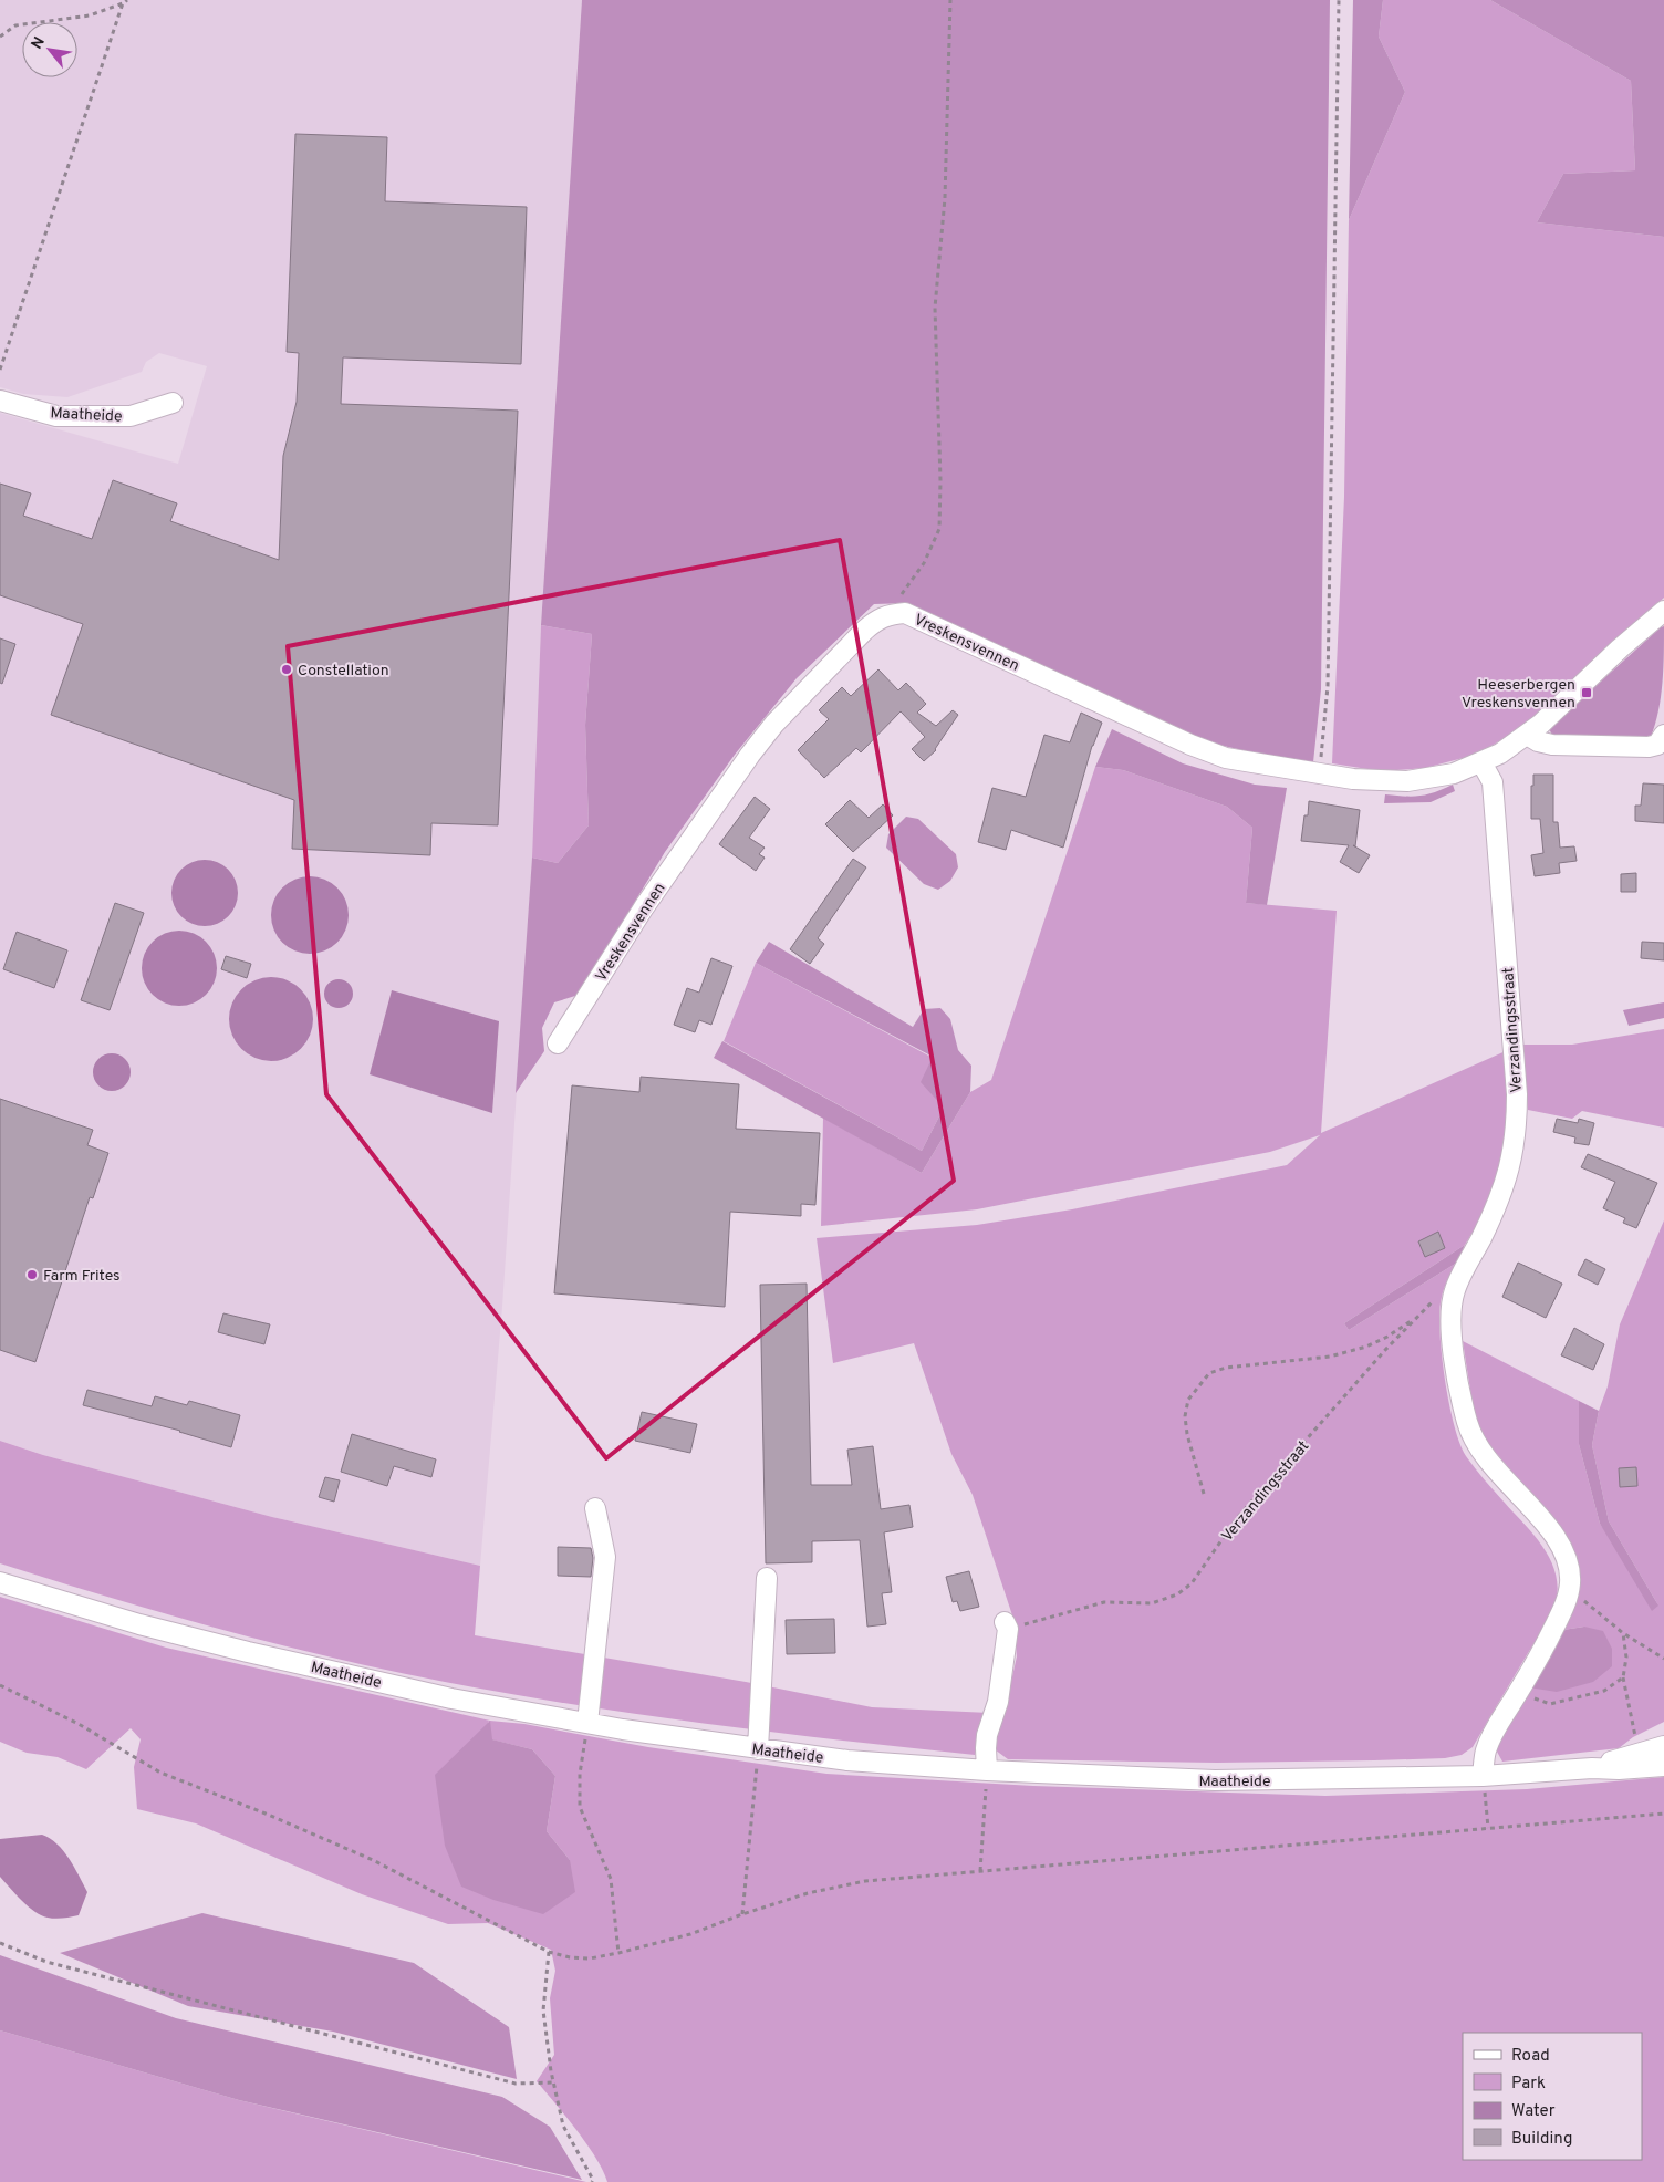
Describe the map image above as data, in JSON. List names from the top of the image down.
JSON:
{
  "streets": {
    "street": ["Maatheide", "Vreskensvennen", "Verzandingsstraat"]
  },
  "crossings": [
    ["Maatheide", "Verzandingsstraat"],
    ["Vreskensvennen", "Verzandingsstraat"]
  ],
  "places": {
    "other": ["Constellation", "Farm Frites"],
    "transit": ["Heeserbergen Vreskensvennen"]
  },
  "legend": [
    "Road",
    "Park",
    "Water",
    "Building"
  ],
  "north": "top left"
}
